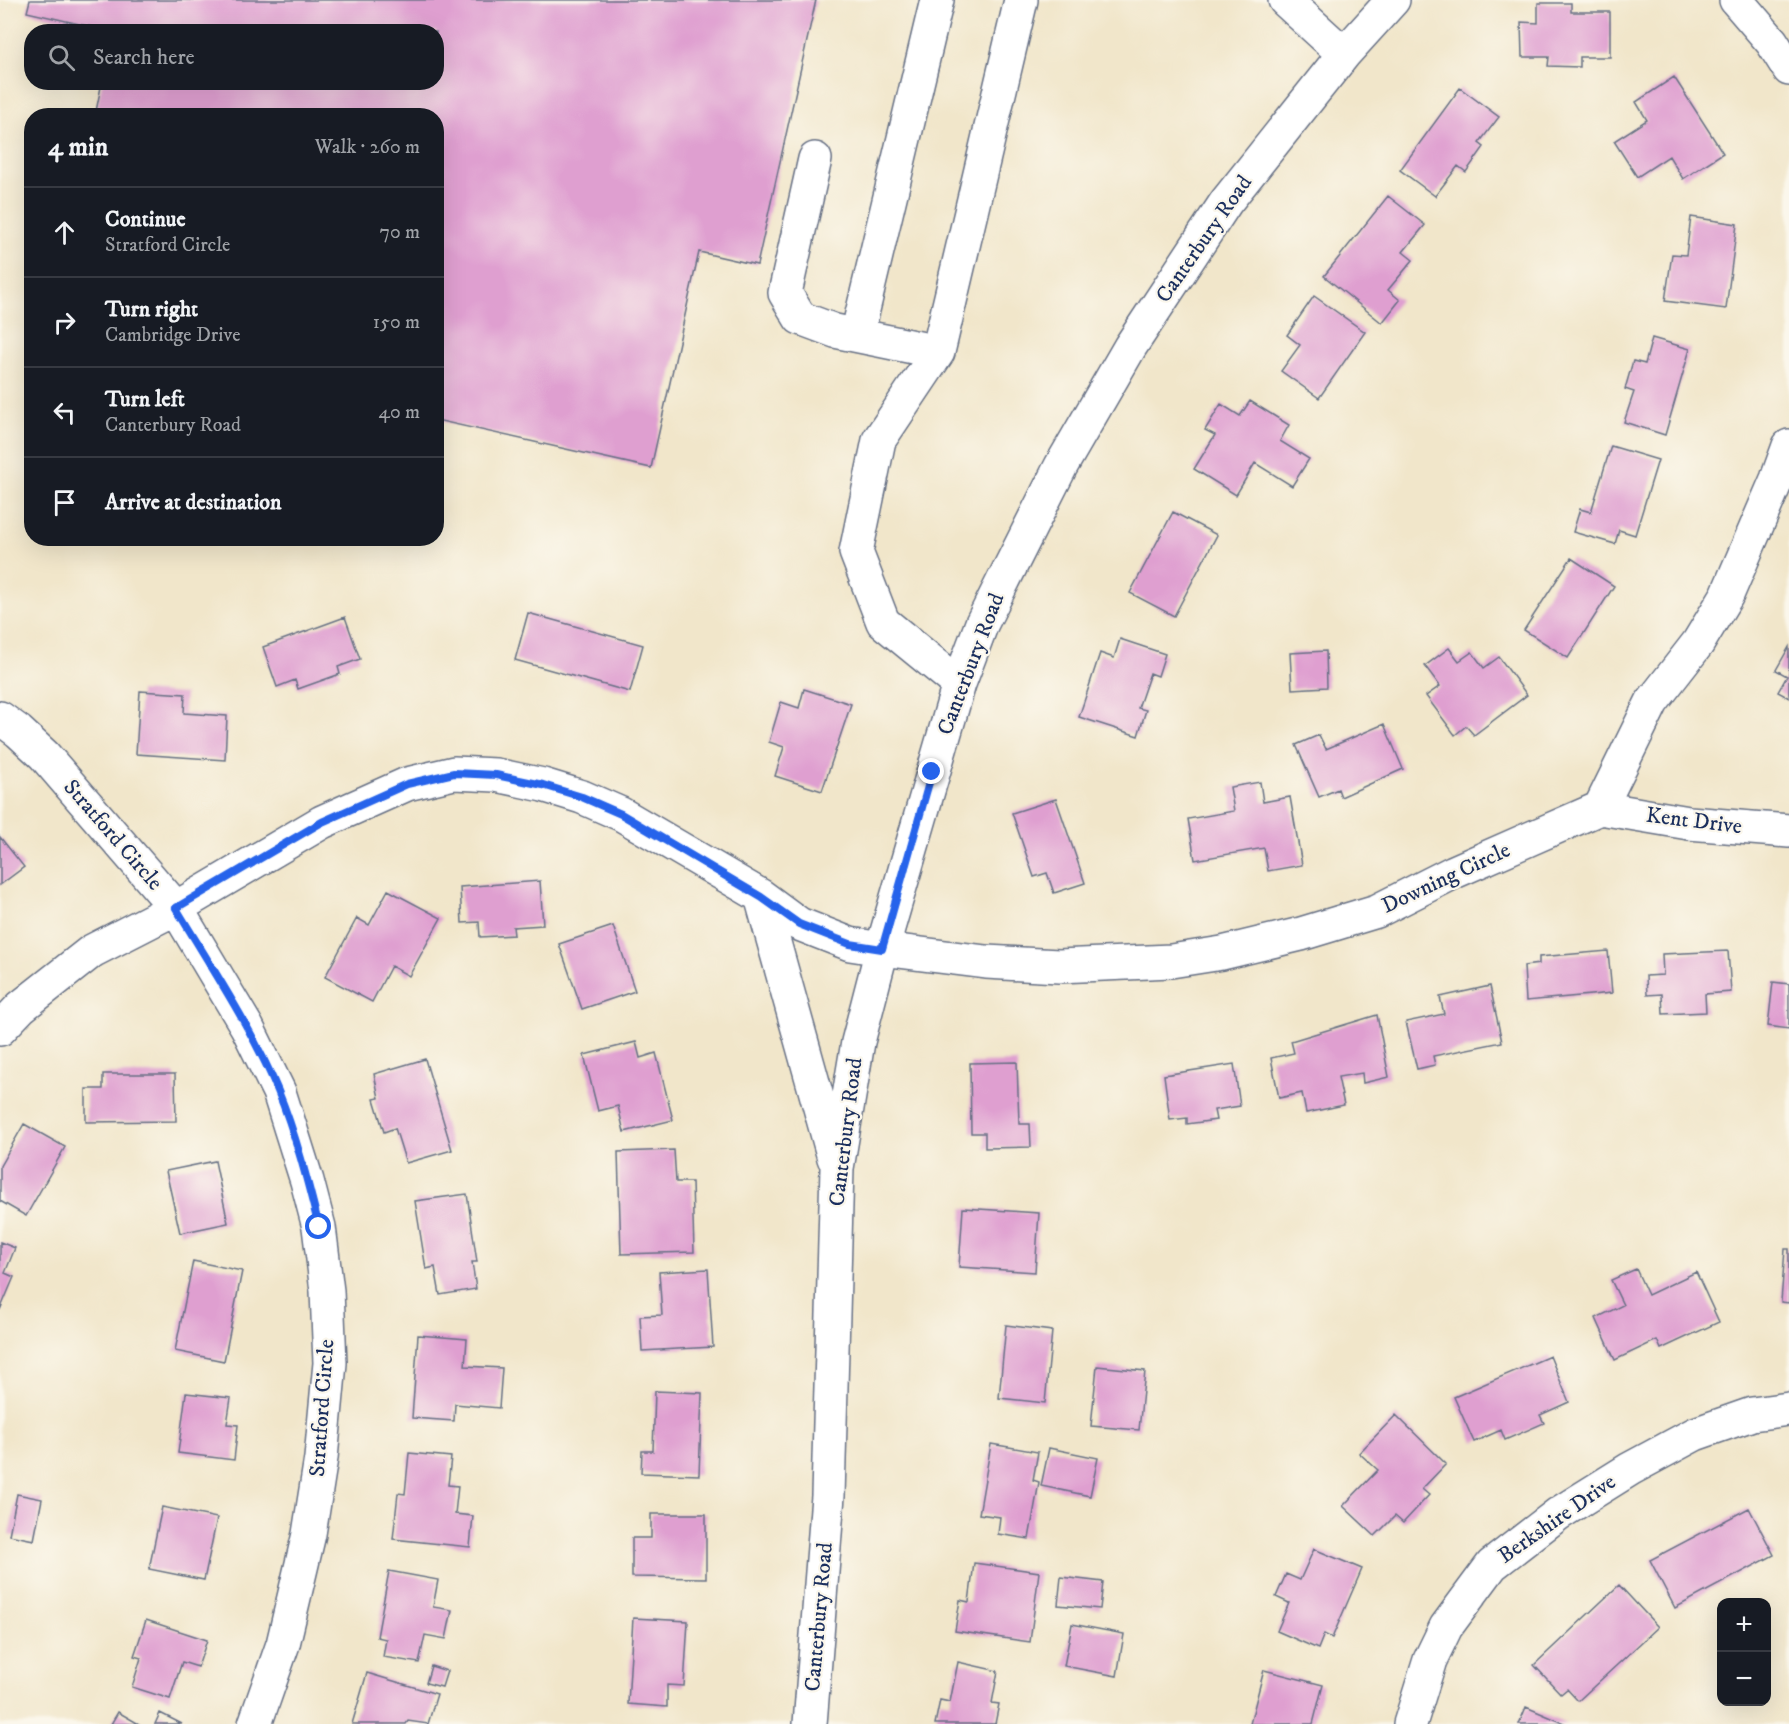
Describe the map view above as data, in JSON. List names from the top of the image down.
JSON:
{
  "streets": {
    "street": [
      "Canterbury Road",
      "Kent Drive",
      "Stratford Circle",
      "Downing Circle",
      "Berkshire Drive"
    ]
  },
  "crossings": [
    ["Canterbury Road", "Downing Circle"],
    ["Kent Drive", "Downing Circle"],
    ["Stratford Circle", "Downing Circle"]
  ],
  "page": {
    "search": "Search here",
    "heading": ["4 min", "Walk · 260 m"],
    "list": [
      ["Continue", "Stratford Circle", "70 m"],
      ["Turn right", "Cambridge Drive", "150 m"],
      ["Turn left", "Canterbury Road", "40 m"],
      "Arrive at destination"
    ],
    "map_buttons": ["+", "−"]
  }
}
